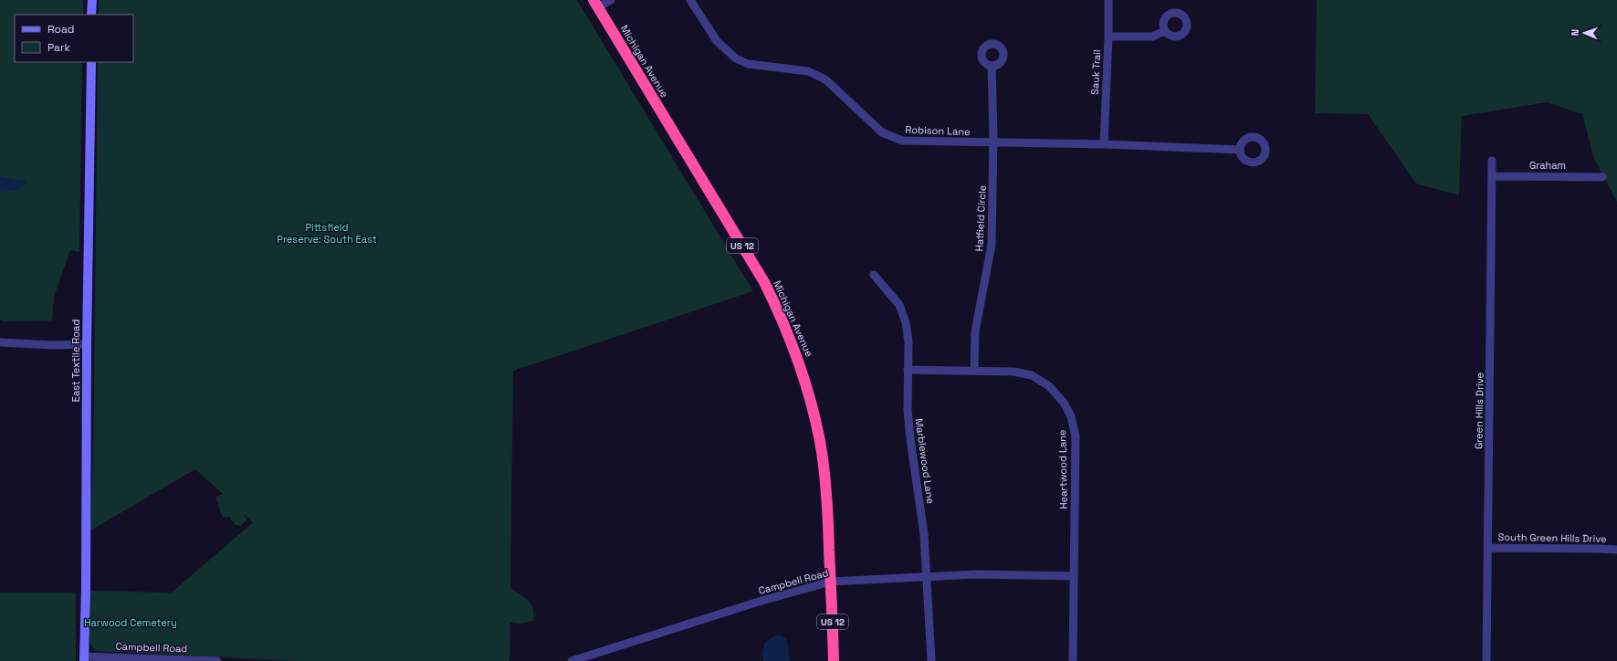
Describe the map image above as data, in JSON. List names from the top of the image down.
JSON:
{
  "streets": {
    "highway": ["Michigan Avenue", "US 12"],
    "main road": ["East Textile Road"],
    "street": [
      "Sauk Trail",
      "Robison Lane",
      "Graham",
      "Hatfield Circle",
      "Green Hills Drive",
      "Marblewood Lane",
      "Heartwood Lane",
      "South Green Hills Drive",
      "Campbell Road"
    ]
  },
  "crossings": [
    ["Michigan Avenue", "US 12"],
    ["Michigan Avenue", "Campbell Road"],
    ["Sauk Trail", "Robison Lane"],
    ["Robison Lane", "Hatfield Circle"],
    ["Graham", "Green Hills Drive"],
    ["Hatfield Circle", "Heartwood Lane"],
    ["US 12", "Campbell Road"],
    ["East Textile Road", "Campbell Road"],
    ["Green Hills Drive", "South Green Hills Drive"],
    ["Marblewood Lane", "Heartwood Lane"],
    ["Marblewood Lane", "Campbell Road"],
    ["Heartwood Lane", "Campbell Road"]
  ],
  "parks": ["Pittsfield Preserve: South East", "Harwood Cemetery"],
  "legend": ["Road", "Park"],
  "north": "left"
}
